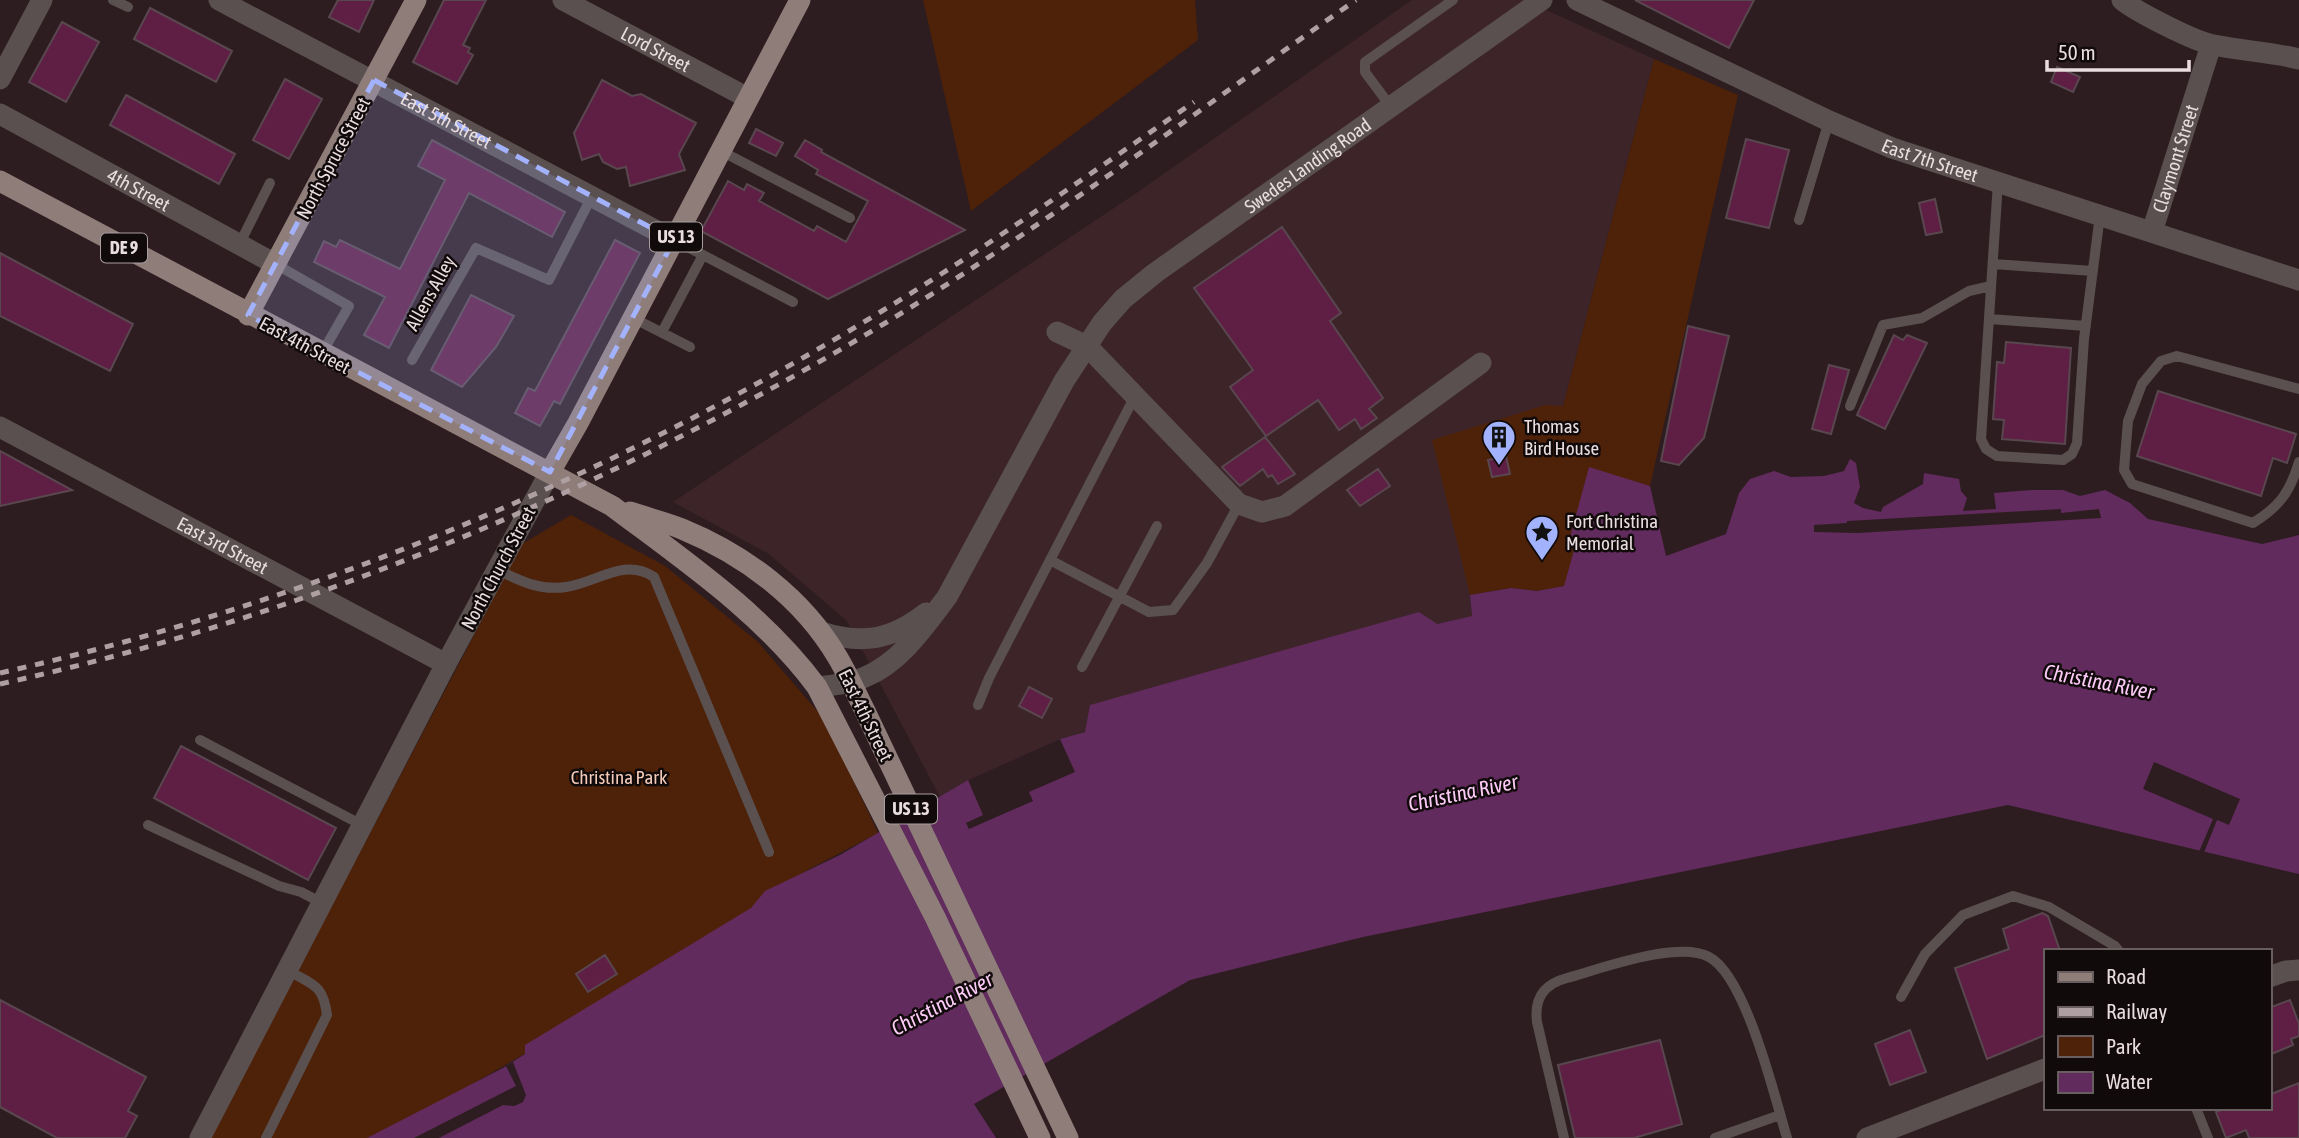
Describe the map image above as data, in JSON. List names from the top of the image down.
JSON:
{
  "streets": {
    "main road": [
      "North Spruce Street",
      "US 13",
      "DE 9",
      "East 4th Street",
      "North Church Street"
    ],
    "street": [
      "Lord Street",
      "East 5th Street",
      "Claymont Street",
      "East 7th Street",
      "Swedes Landing Road",
      "4th Street",
      "East 3rd Street"
    ],
    "lane": ["Allens Alley"]
  },
  "crossings": [
    ["Lord Street", "North Church Street"],
    ["East 5th Street", "North Spruce Street"],
    ["East 5th Street", "Allens Alley"],
    ["East 5th Street", "North Church Street"],
    ["North Spruce Street", "4th Street"],
    ["North Spruce Street", "East 4th Street"],
    ["Claymont Street", "East 7th Street"],
    ["Swedes Landing Road", "East 4th Street"],
    ["East 4th Street", "North Church Street"],
    ["East 3rd Street", "North Church Street"]
  ],
  "water": ["Christina River"],
  "parks": ["Christina Park"],
  "places": {
    "building": ["Thomas Bird House"],
    "place": ["Fort Christina Memorial"]
  },
  "legend": [
    "Road",
    "Railway",
    "Park",
    "Water"
  ],
  "scale_bar": "50 m"
}
